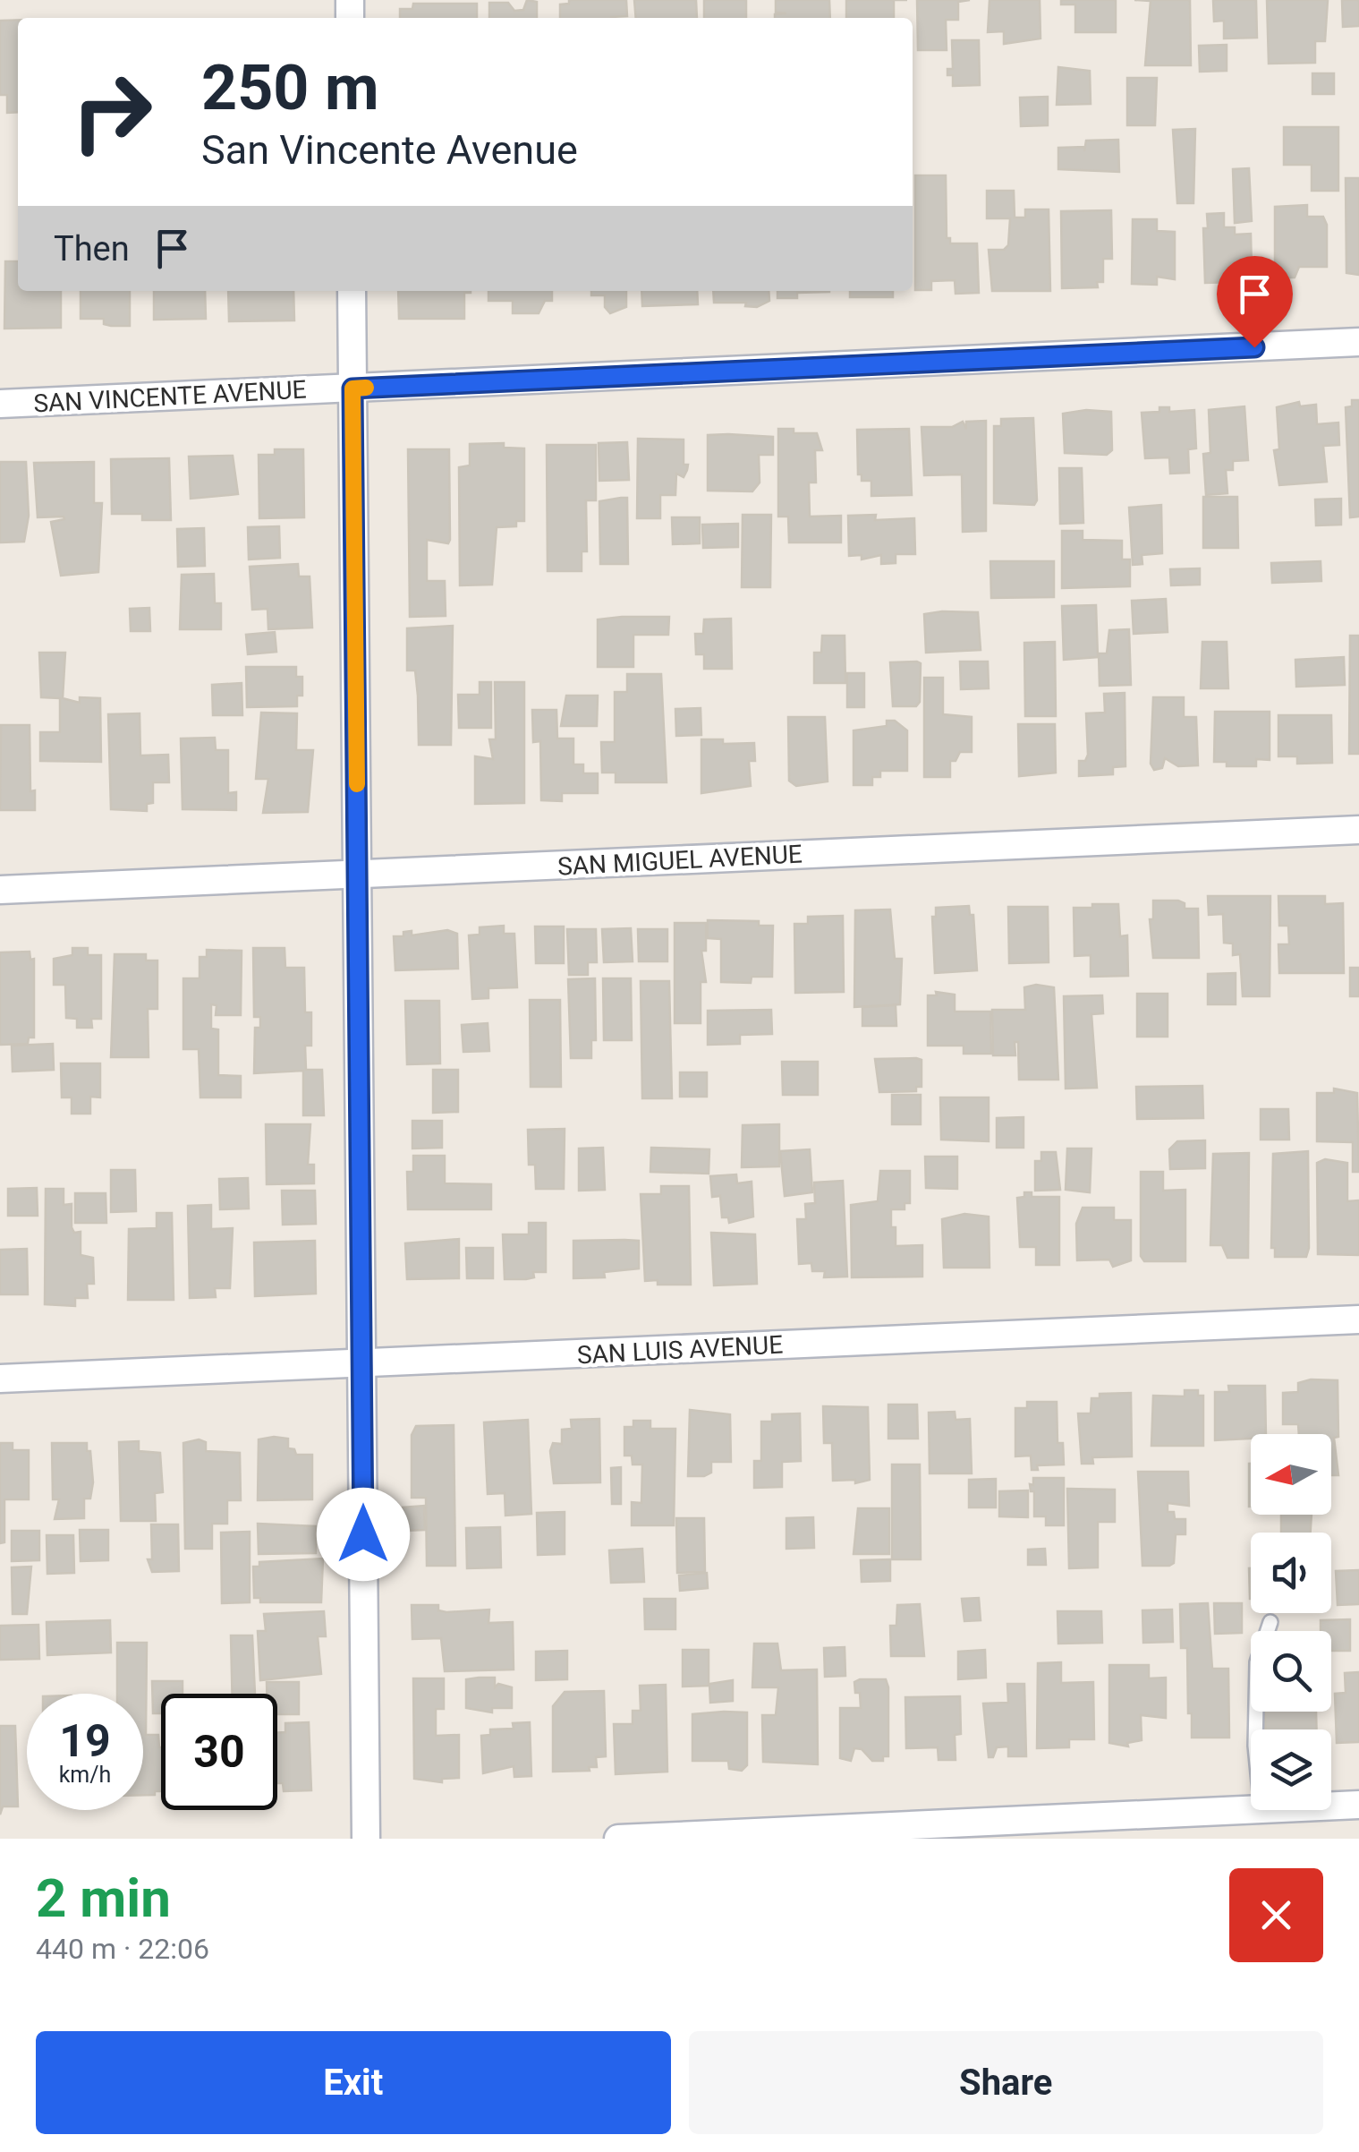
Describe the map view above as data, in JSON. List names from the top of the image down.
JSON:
{
  "streets": {
    "street": ["SAN VINCENTE AVENUE", "SAN MIGUEL AVENUE", "SAN LUIS AVENUE"]
  },
  "north": "left",
  "page": {
    "turn": ["250 m", "San Vincente Avenue"],
    "then": "Then",
    "speed": "19 km/h",
    "limit": "30",
    "heading": ["2 min", "440 m · 22:06"],
    "buttons": ["Exit", "Share"]
  }
}
